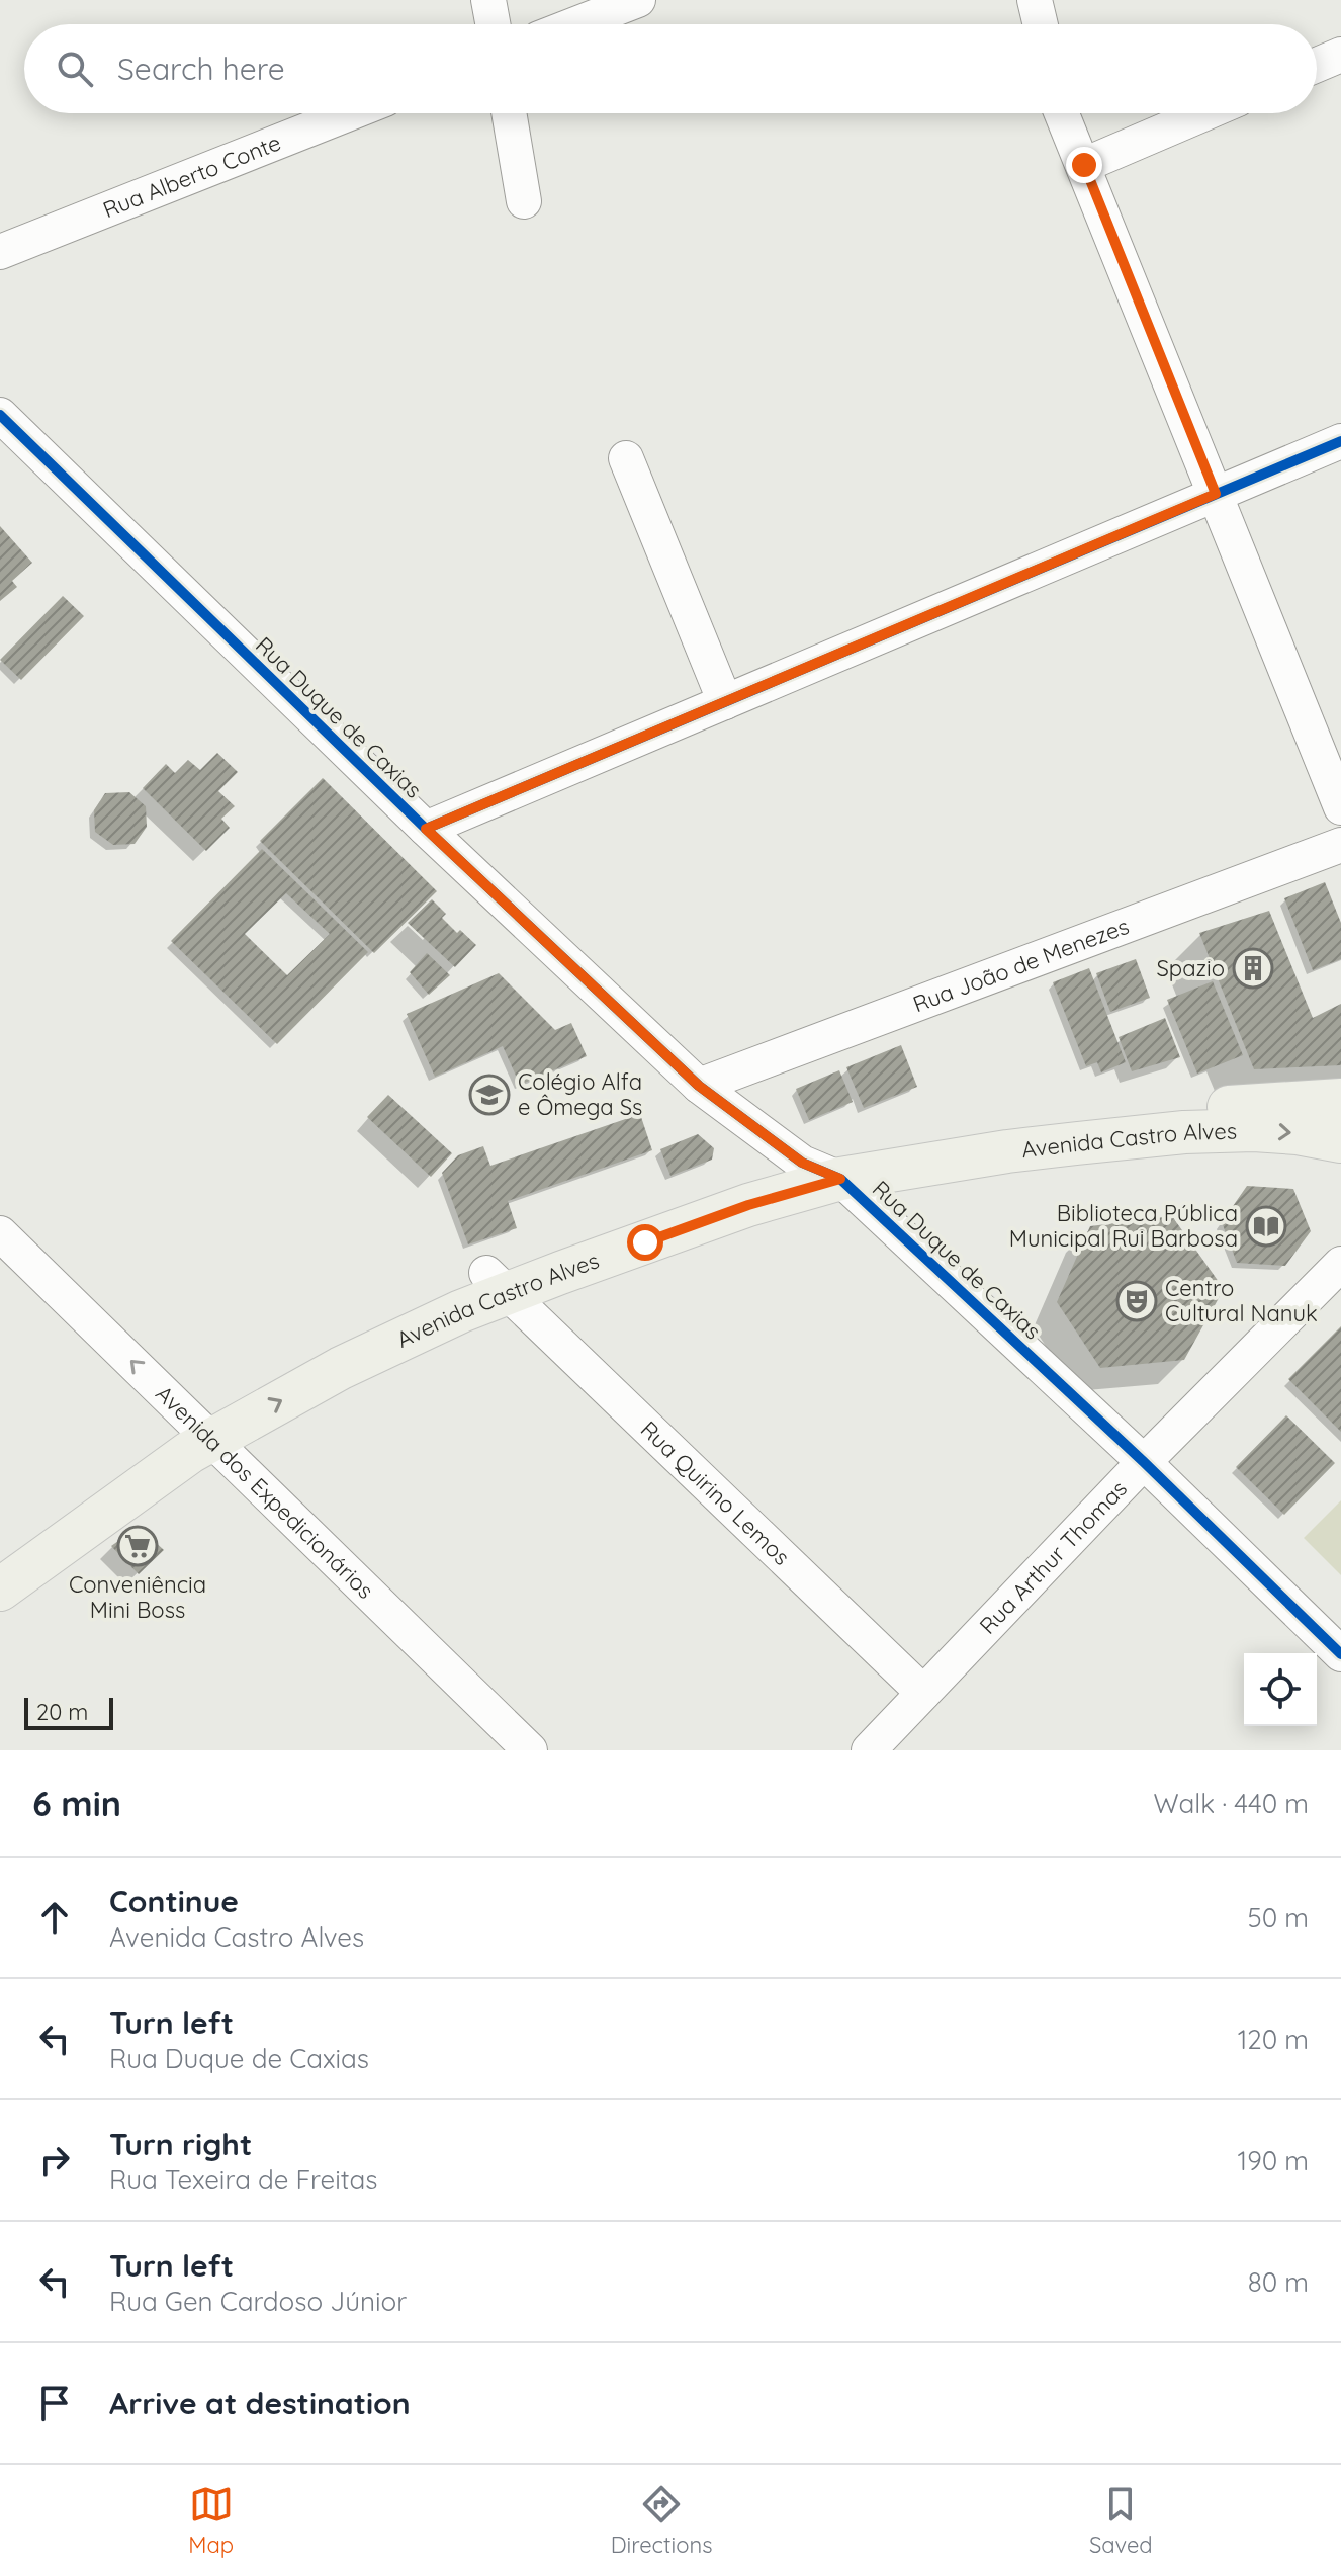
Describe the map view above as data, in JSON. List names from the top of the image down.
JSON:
{
  "streets": {
    "main road": ["Avenida Castro Alves"],
    "street": [
      "Rua Alberto Conte",
      "Rua Duque de Caxias",
      "Rua João de Menezes",
      "Avenida dos Expedicionários",
      "Rua Quirino Lemos",
      "Rua Arthur Thomas"
    ]
  },
  "crossings": [
    ["Rua Duque de Caxias", "Rua João de Menezes"],
    ["Rua Duque de Caxias", "Avenida Castro Alves"],
    ["Rua Duque de Caxias", "Rua Arthur Thomas"],
    ["Avenida Castro Alves", "Avenida dos Expedicionários"],
    ["Avenida Castro Alves", "Rua Quirino Lemos"],
    ["Rua Quirino Lemos", "Rua Arthur Thomas"]
  ],
  "places": {
    "building": ["Spazio"],
    "school or university": ["Colégio Alfa e Ômega Ss"],
    "library": ["Biblioteca Pública Municipal Rui Barbosa"],
    "theatre": ["Centro Cultural Nanuk"],
    "supermarket": ["Conveniência Mini Boss"]
  },
  "scale_bar": "20 m",
  "page": {
    "search": "Search here",
    "scale": "20 m",
    "heading": ["6 min", "Walk · 440 m"],
    "list": [
      ["Continue", "Avenida Castro Alves", "50 m"],
      ["Turn left", "Rua Duque de Caxias", "120 m"],
      ["Turn right", "Rua Texeira de Freitas", "190 m"],
      ["Turn left", "Rua Gen Cardoso Júnior", "80 m"],
      "Arrive at destination"
    ],
    "nav": ["Map", "Directions", "Saved"]
  }
}
